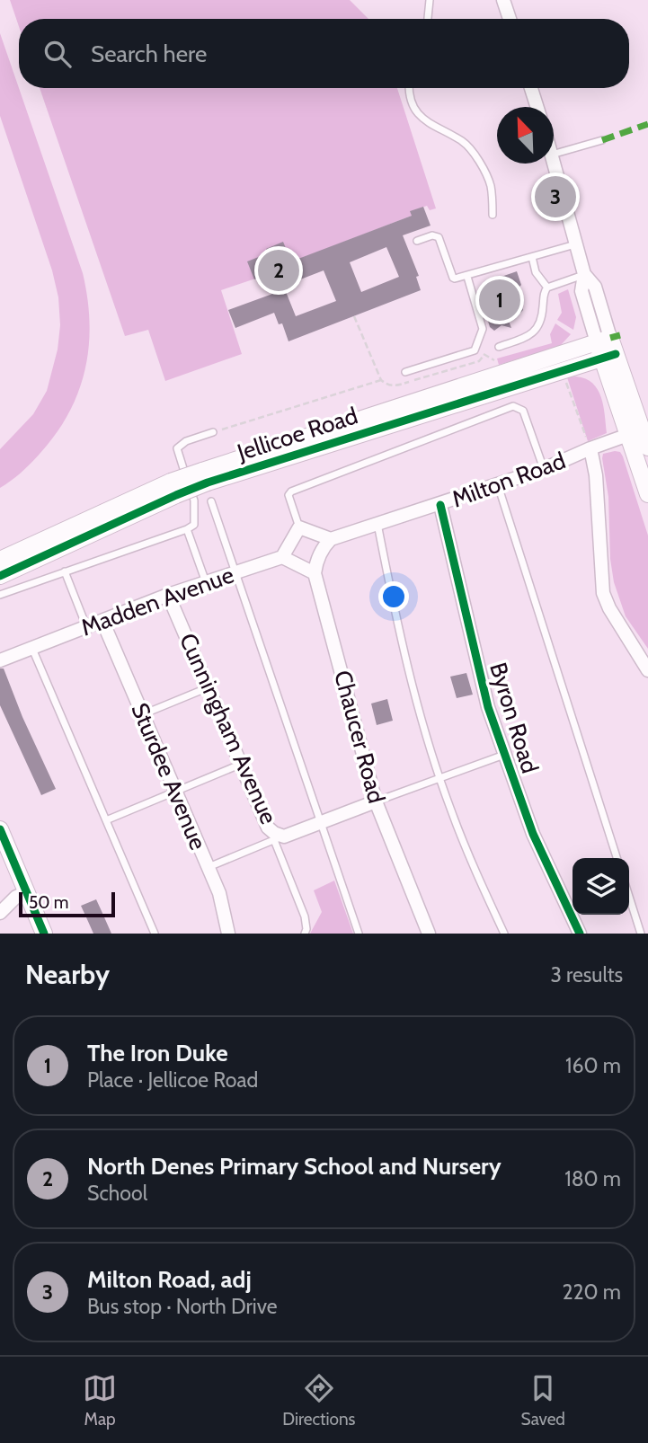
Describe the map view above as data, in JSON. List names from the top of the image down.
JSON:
{
  "streets": {
    "street": [
      "Jellicoe Road",
      "Milton Road",
      "Madden Avenue",
      "Byron Road",
      "Cunningham Avenue",
      "Chaucer Road",
      "Sturdee Avenue"
    ]
  },
  "crossings": [
    ["Milton Road", "Byron Road"],
    ["Madden Avenue", "Cunningham Avenue"],
    ["Madden Avenue", "Sturdee Avenue"],
    ["Cunningham Avenue", "Chaucer Road"]
  ],
  "scale_bar": "50 m",
  "north": "top left",
  "page": {
    "search": "Search here",
    "pins": ["3", "2", "1"],
    "scale": "50 m",
    "heading": ["Nearby", "3 results"],
    "list": [
      {
        "mark": "1",
        "name": "The Iron Duke",
        "note": "Place · Jellicoe Road",
        "value": "160 m"
      },
      {
        "mark": "2",
        "name": "North Denes Primary School and Nursery",
        "note": "School",
        "value": "180 m"
      },
      {
        "mark": "3",
        "name": "Milton Road, adj",
        "note": "Bus stop · North Drive",
        "value": "220 m"
      }
    ],
    "nav": ["Map", "Directions", "Saved"]
  }
}
